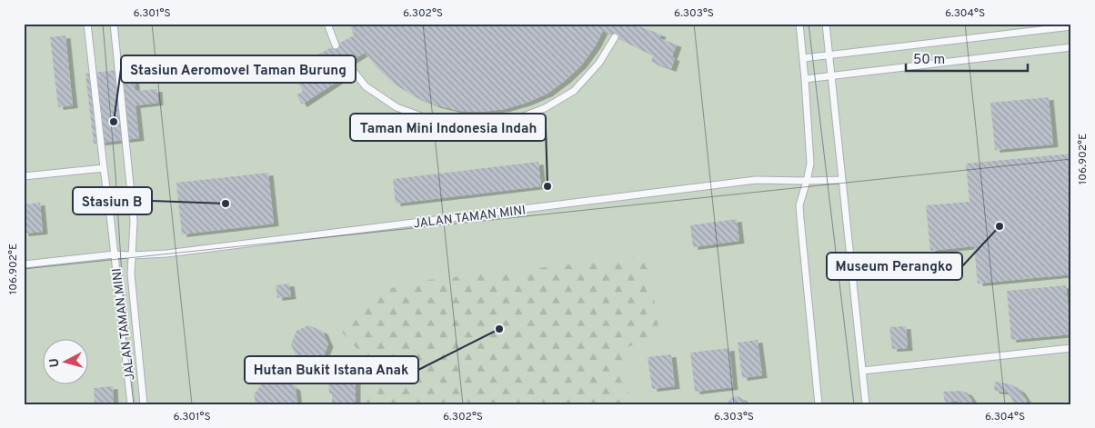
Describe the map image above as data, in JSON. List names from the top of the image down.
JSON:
{
  "streets": {
    "lane": ["JALAN TAMAN MINI"]
  },
  "places": [
    "Stasiun Aeromovel Taman Burung",
    "Taman Mini Indonesia Indah",
    "Stasiun B",
    "Museum Perangko",
    "Hutan Bukit Istana Anak"
  ],
  "scale_bar": "50 m",
  "north": "left",
  "coordinates": [
    "6.301°S",
    "6.302°S",
    "6.303°S",
    "6.304°S",
    "106.902°E"
  ]
}
